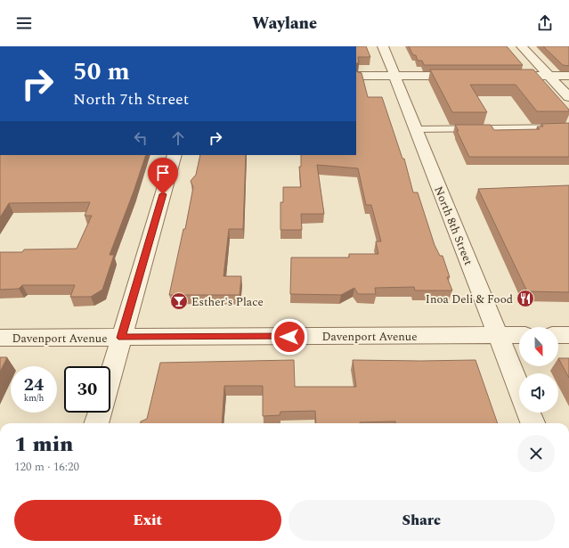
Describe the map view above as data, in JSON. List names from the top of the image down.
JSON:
{
  "streets": {
    "street": ["North 8th Street", "Davenport Avenue"]
  },
  "crossings": [
    ["North 8th Street", "Davenport Avenue"]
  ],
  "places": {
    "restaurant": ["Inoa Deli & Food"],
    "bar": ["Esther's Place"]
  },
  "north": "bottom",
  "page": {
    "header": "Waylane",
    "turn": ["50 m", "North 7th Street"],
    "speed": "24 km/h",
    "limit": "30",
    "heading": ["1 min", "120 m · 16:20"],
    "buttons": ["Exit", "Share"]
  }
}
